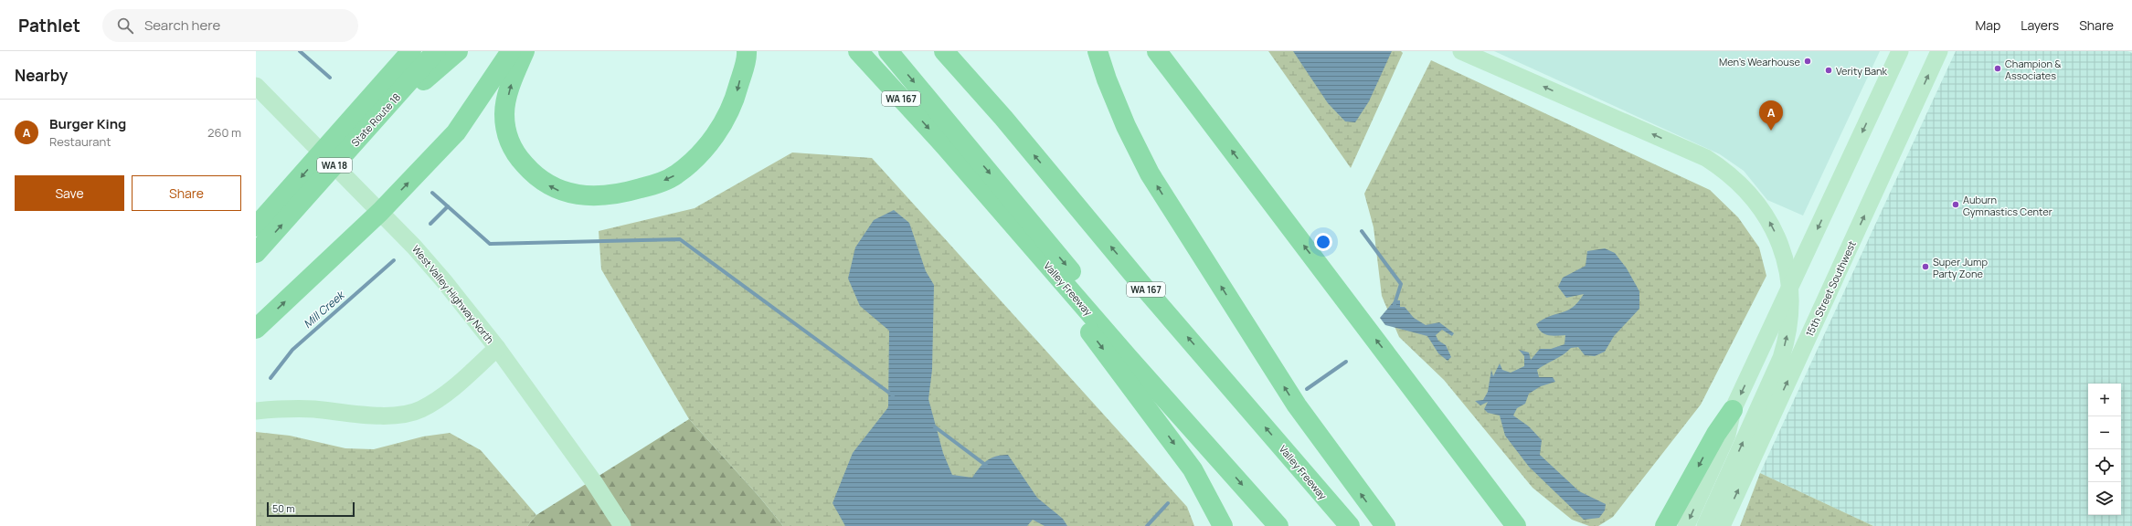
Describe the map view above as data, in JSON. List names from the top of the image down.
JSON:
{
  "streets": {
    "highway": [
      "WA 167",
      "State Route 18",
      "WA 18",
      "Valley Freeway"
    ],
    "main road": ["15th Street Southwest", "West Valley Highway North"]
  },
  "water": ["Mill Creek"],
  "places": [
    "Men's Wearhouse",
    "Champion & Associates",
    "Verity Bank",
    "Auburn Gymnastics Center",
    "Super Jump Party Zone"
  ],
  "scale_bar": "50 m",
  "page": {
    "header": "Pathlet",
    "search": "Search here",
    "nav": ["Map", "Layers", "Share"],
    "heading": "Nearby",
    "list": [
      {
        "mark": "A",
        "name": "Burger King",
        "note": "Restaurant",
        "value": "260 m"
      }
    ],
    "pins": "A",
    "buttons": ["Save", "Share"],
    "map_buttons": ["+", "−"],
    "scale": "50 m"
  }
}
